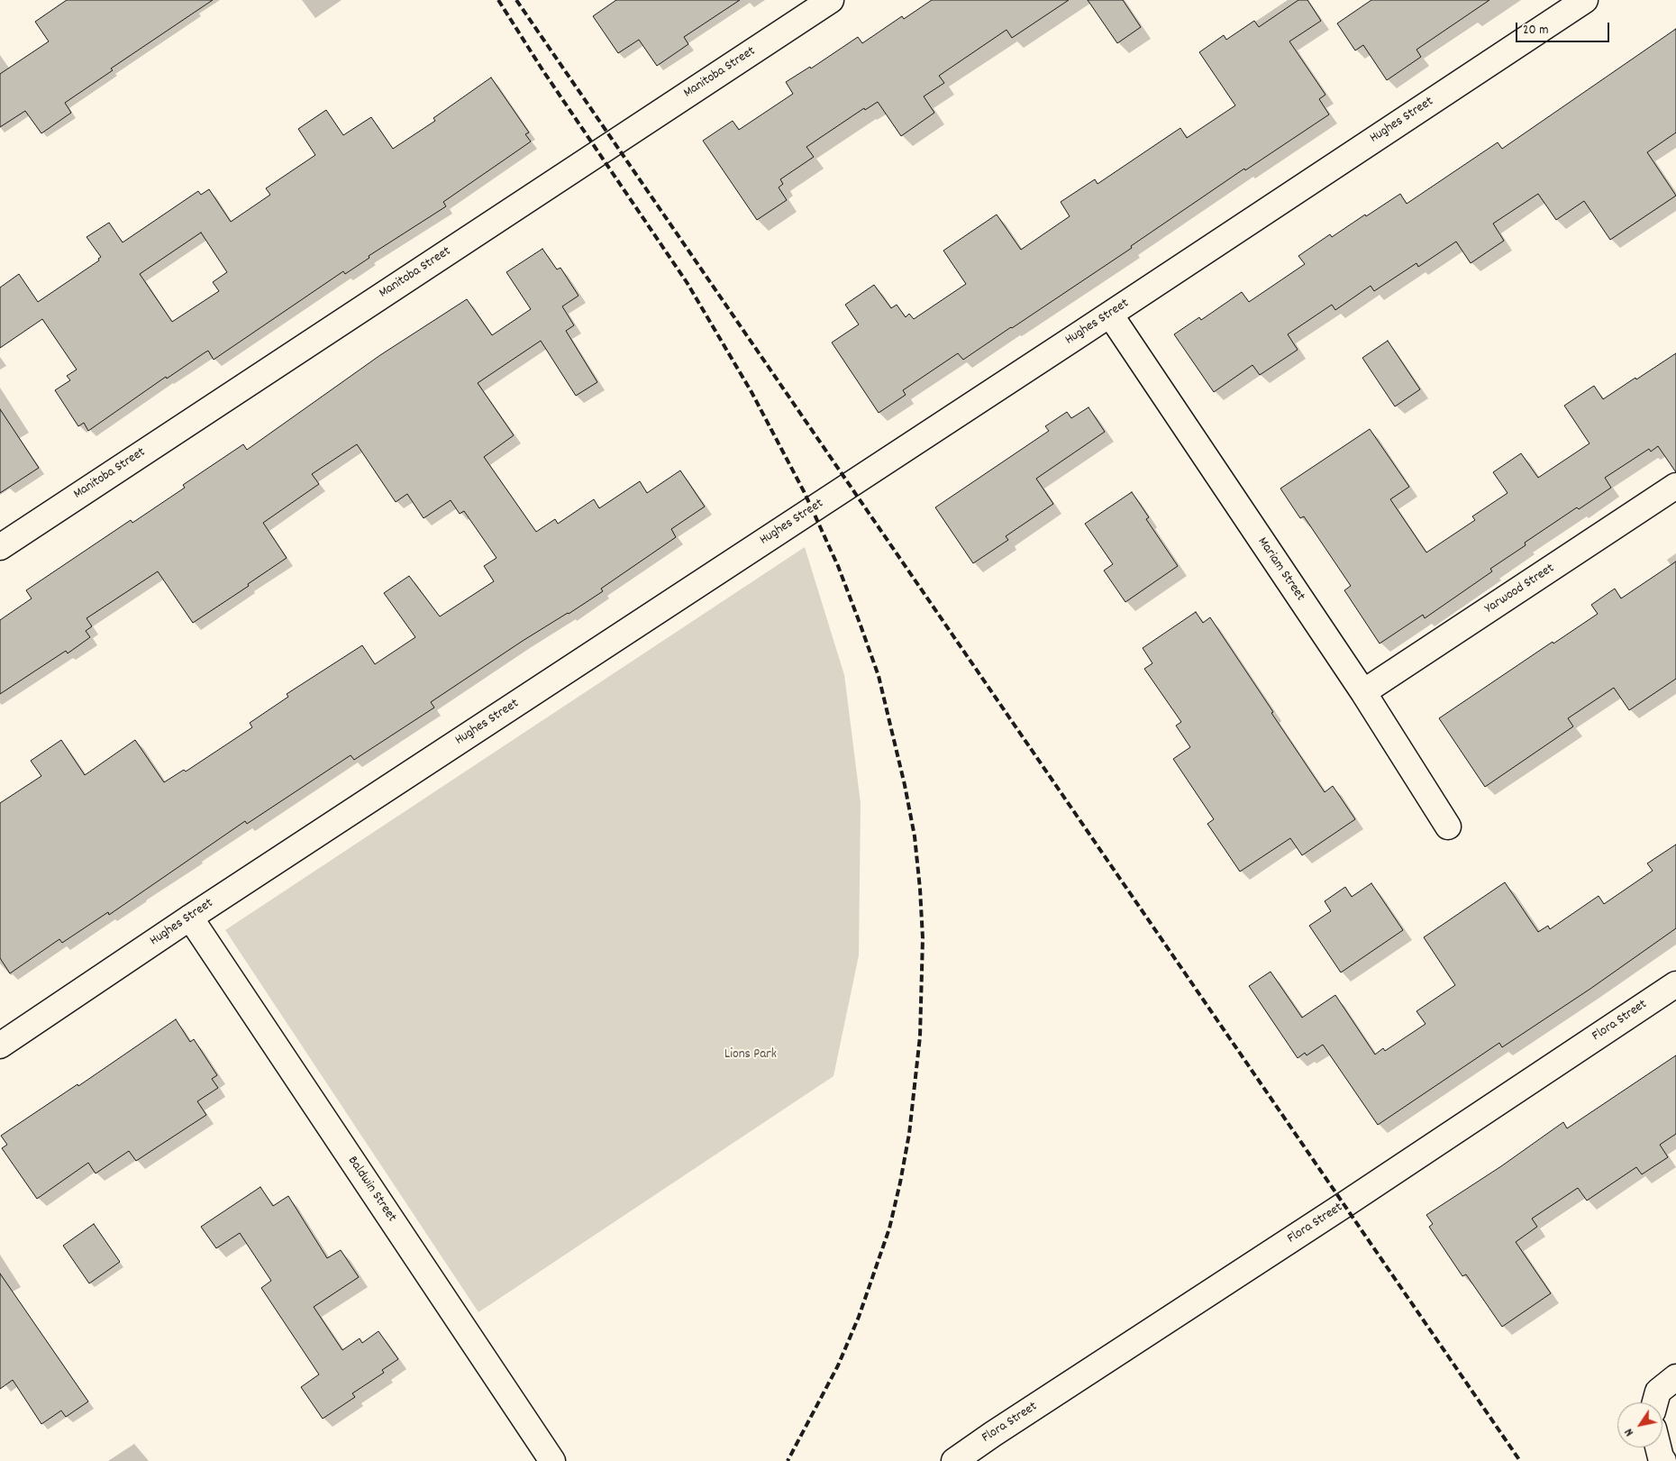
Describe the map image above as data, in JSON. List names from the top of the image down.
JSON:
{
  "streets": {
    "street": [
      "Manitoba Street",
      "Hughes Street",
      "Mariam Street",
      "Yarwood Street",
      "Flora Street",
      "Baldwin Street"
    ]
  },
  "crossings": [
    ["Hughes Street", "Mariam Street"],
    ["Hughes Street", "Baldwin Street"],
    ["Mariam Street", "Yarwood Street"]
  ],
  "parks": ["Lions Park"],
  "scale_bar": "20 m",
  "north": "bottom left"
}
